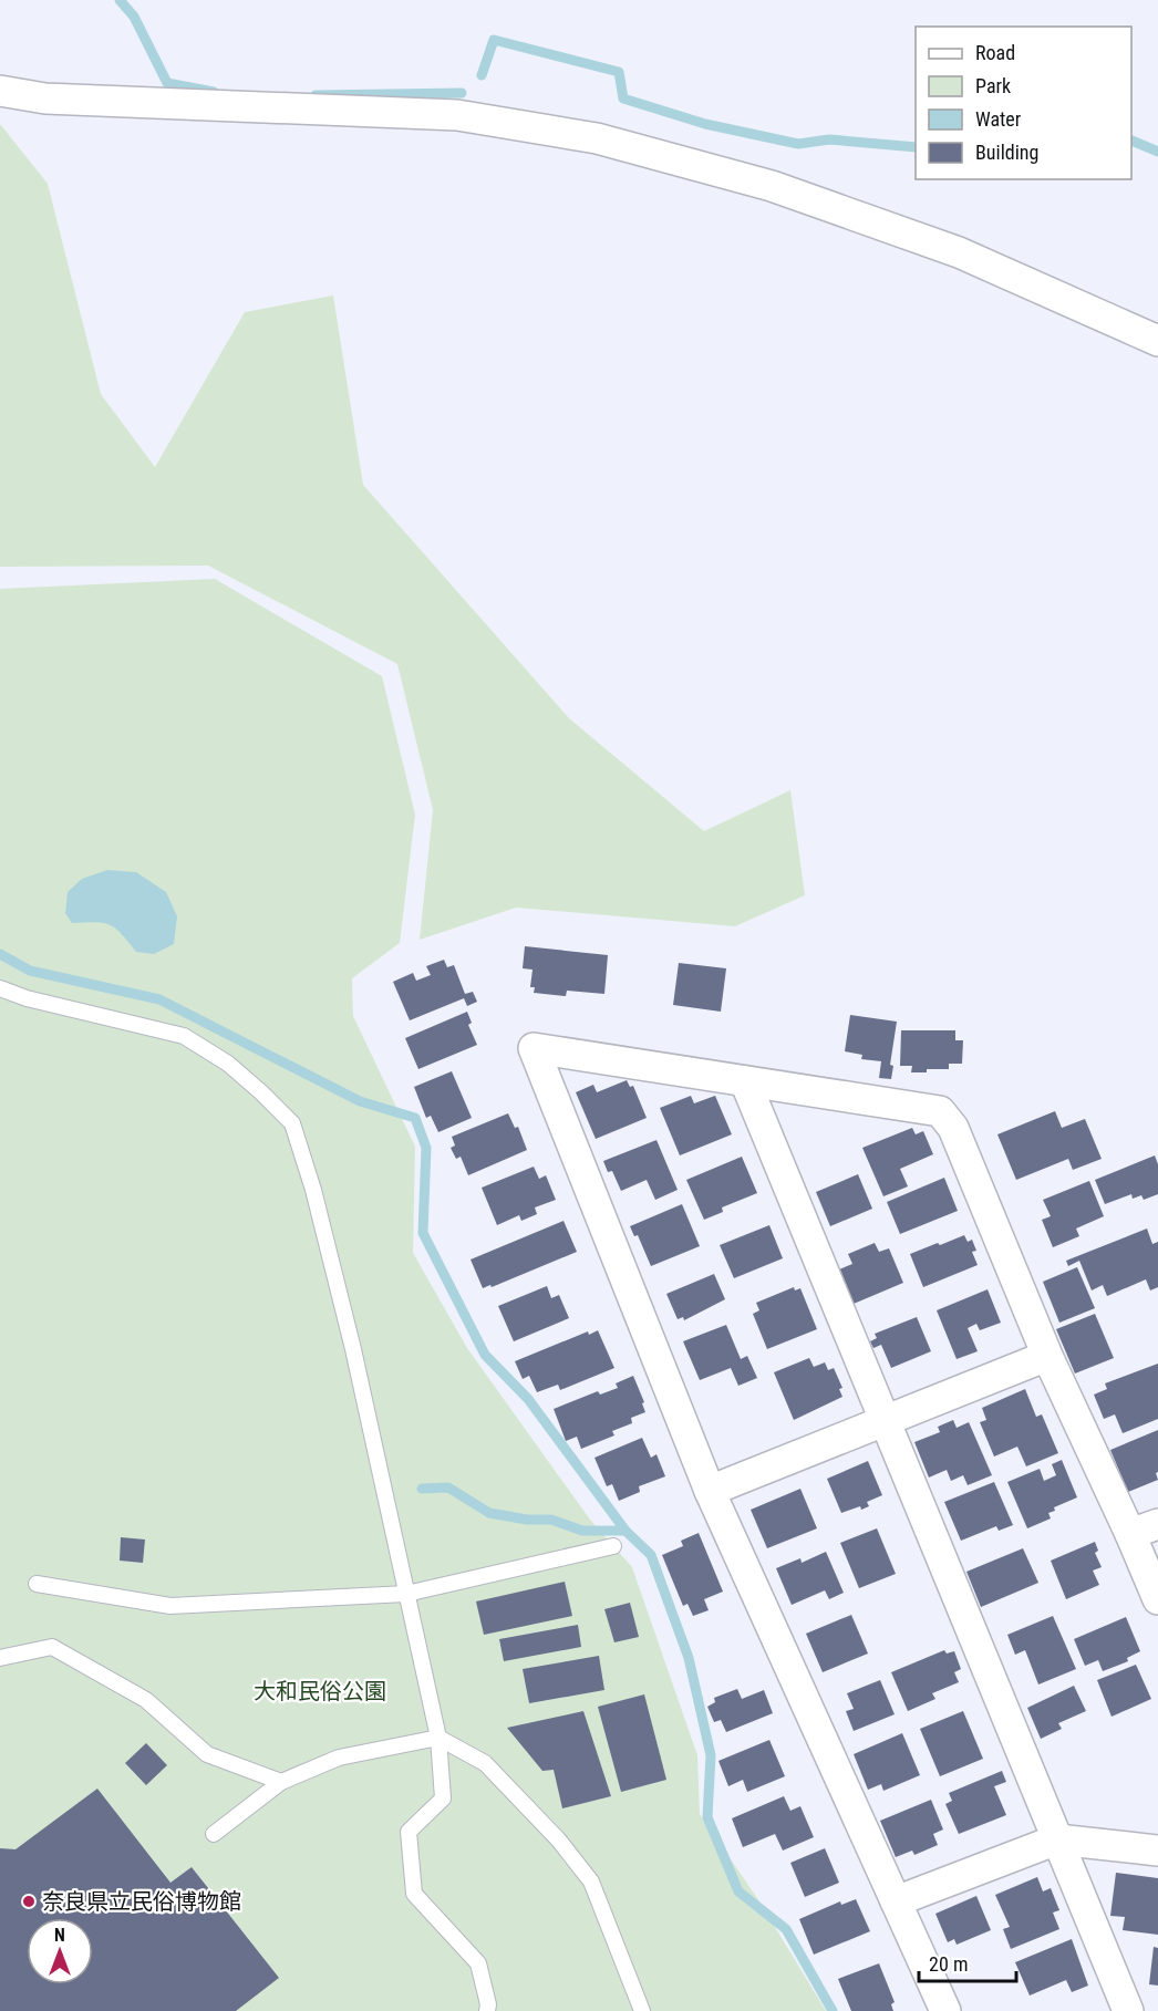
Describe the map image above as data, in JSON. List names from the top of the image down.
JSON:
{
  "parks": ["大和民俗公園"],
  "places": ["奈良県立民俗博物館"],
  "legend": [
    "Road",
    "Park",
    "Water",
    "Building"
  ],
  "scale_bar": "20 m",
  "north": "top"
}
